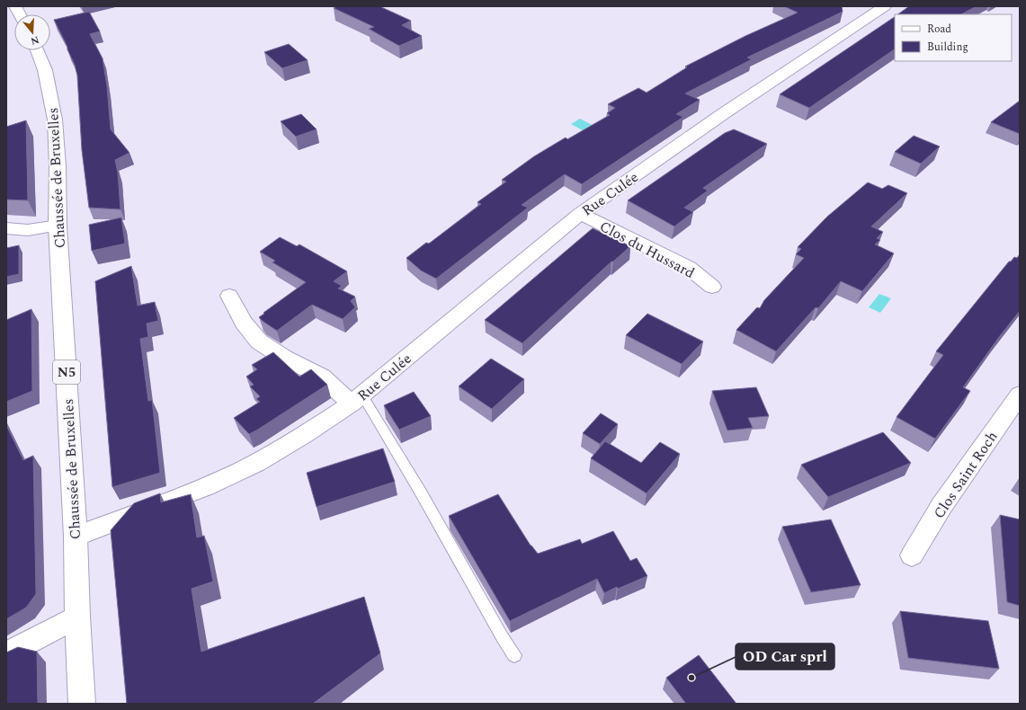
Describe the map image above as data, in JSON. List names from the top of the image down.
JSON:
{
  "streets": {
    "street": [
      "Chaussée de Bruxelles",
      "Rue Culée",
      "Clos du Hussard",
      "N5",
      "Clos Saint Roch"
    ]
  },
  "crossings": [
    ["Chaussée de Bruxelles", "Rue Culée"],
    ["Rue Culée", "Clos du Hussard"]
  ],
  "places": ["OD Car sprl"],
  "legend": ["Road", "Building"],
  "north": "bottom"
}
